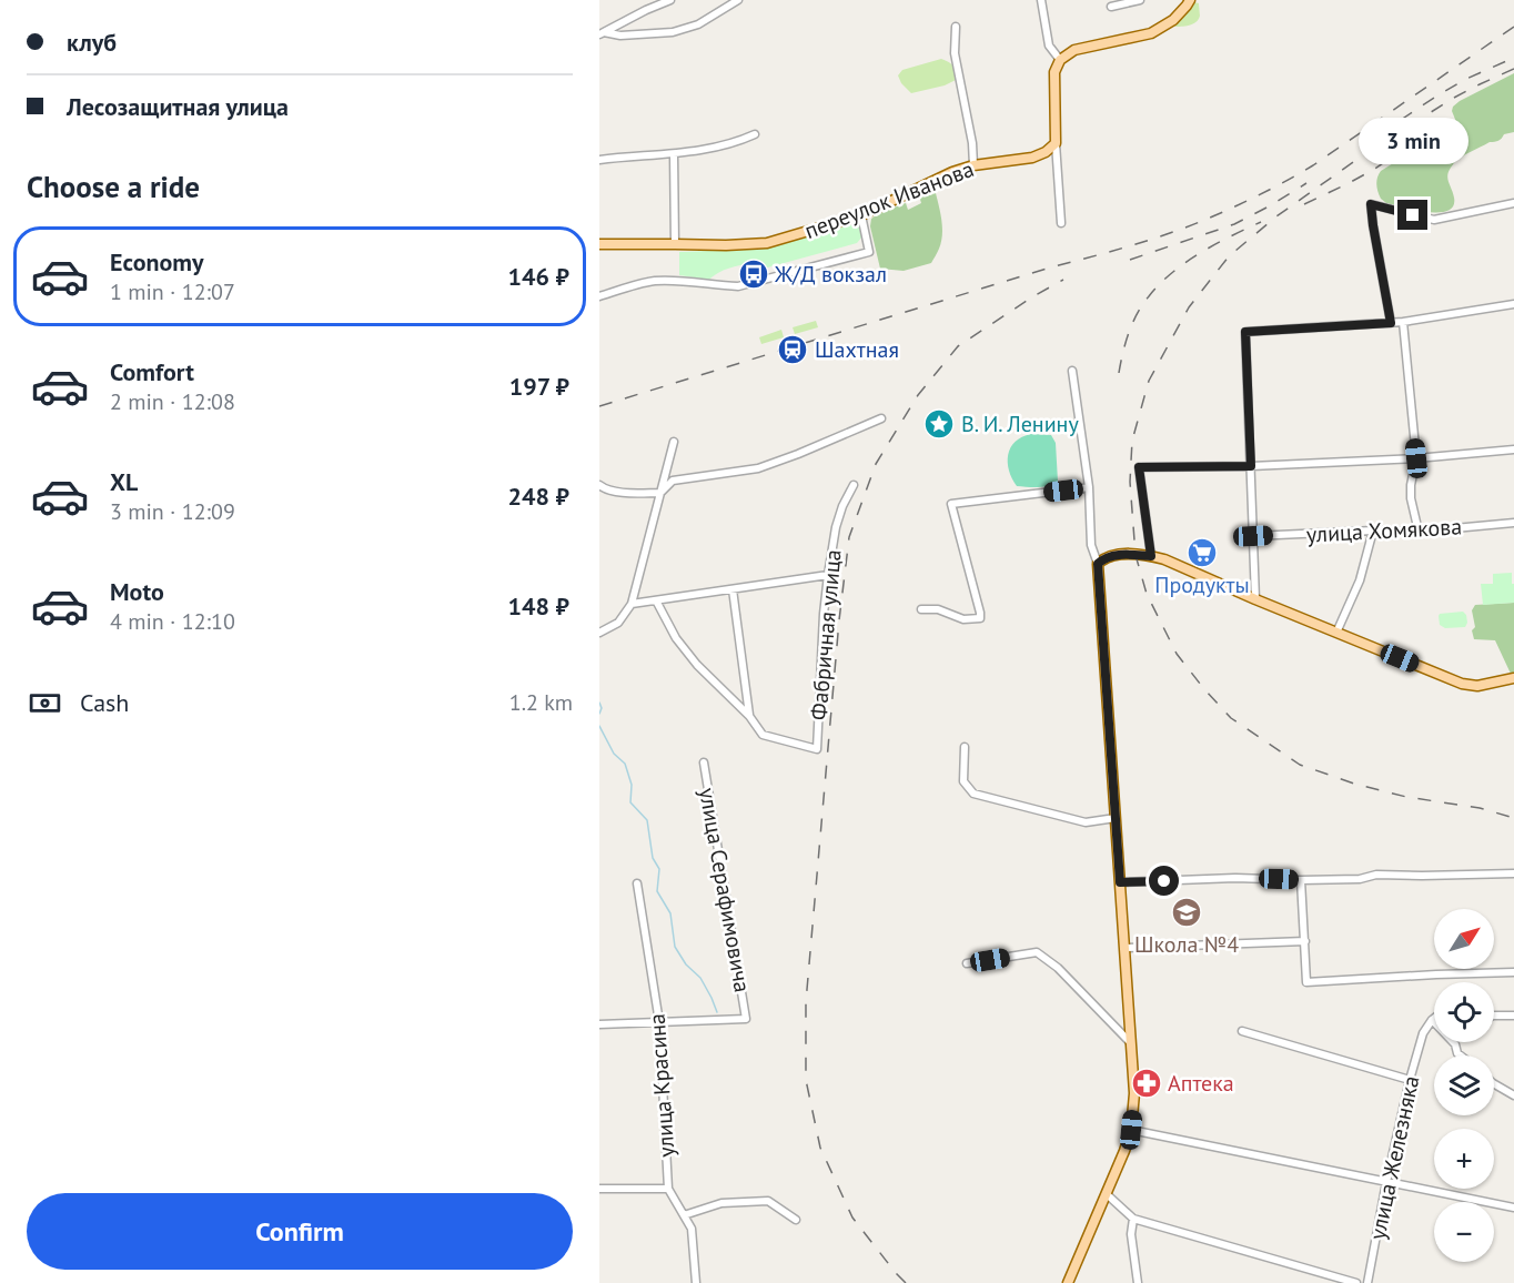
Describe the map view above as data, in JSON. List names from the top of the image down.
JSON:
{
  "streets": {
    "main road": ["переулок Иванова"],
    "street": [
      "улица Хомякова",
      "Фабричная улица",
      "улица Серафимовича",
      "улица Красина",
      "улица Железняка"
    ]
  },
  "crossings": [
    ["улица Серафимовича", "улица Красина"]
  ],
  "places": {
    "bus stop": ["Ж/Д вокзал"],
    "station": ["Шахтная"],
    "place": ["В. И. Ленину"],
    "supermarket": ["Продукты"],
    "school or university": ["Школа №4"],
    "pharmacy": ["Аптека"]
  },
  "north": "top right",
  "page": {
    "banner": ["клуб", "Лесозащитная улица"],
    "bubble": "3 min",
    "heading": "Choose a ride",
    "list": [
      {
        "name": "Economy",
        "note": "1 min · 12:07",
        "value": "146 ₽"
      },
      {
        "name": "Comfort",
        "note": "2 min · 12:08",
        "value": "197 ₽"
      },
      {
        "name": "XL",
        "note": "3 min · 12:09",
        "value": "248 ₽"
      },
      {
        "name": "Moto",
        "note": "4 min · 12:10",
        "value": "148 ₽"
      }
    ],
    "pay": ["Cash", "1.2 km"],
    "map_buttons": ["+", "−"],
    "buttons": "Confirm"
  }
}
